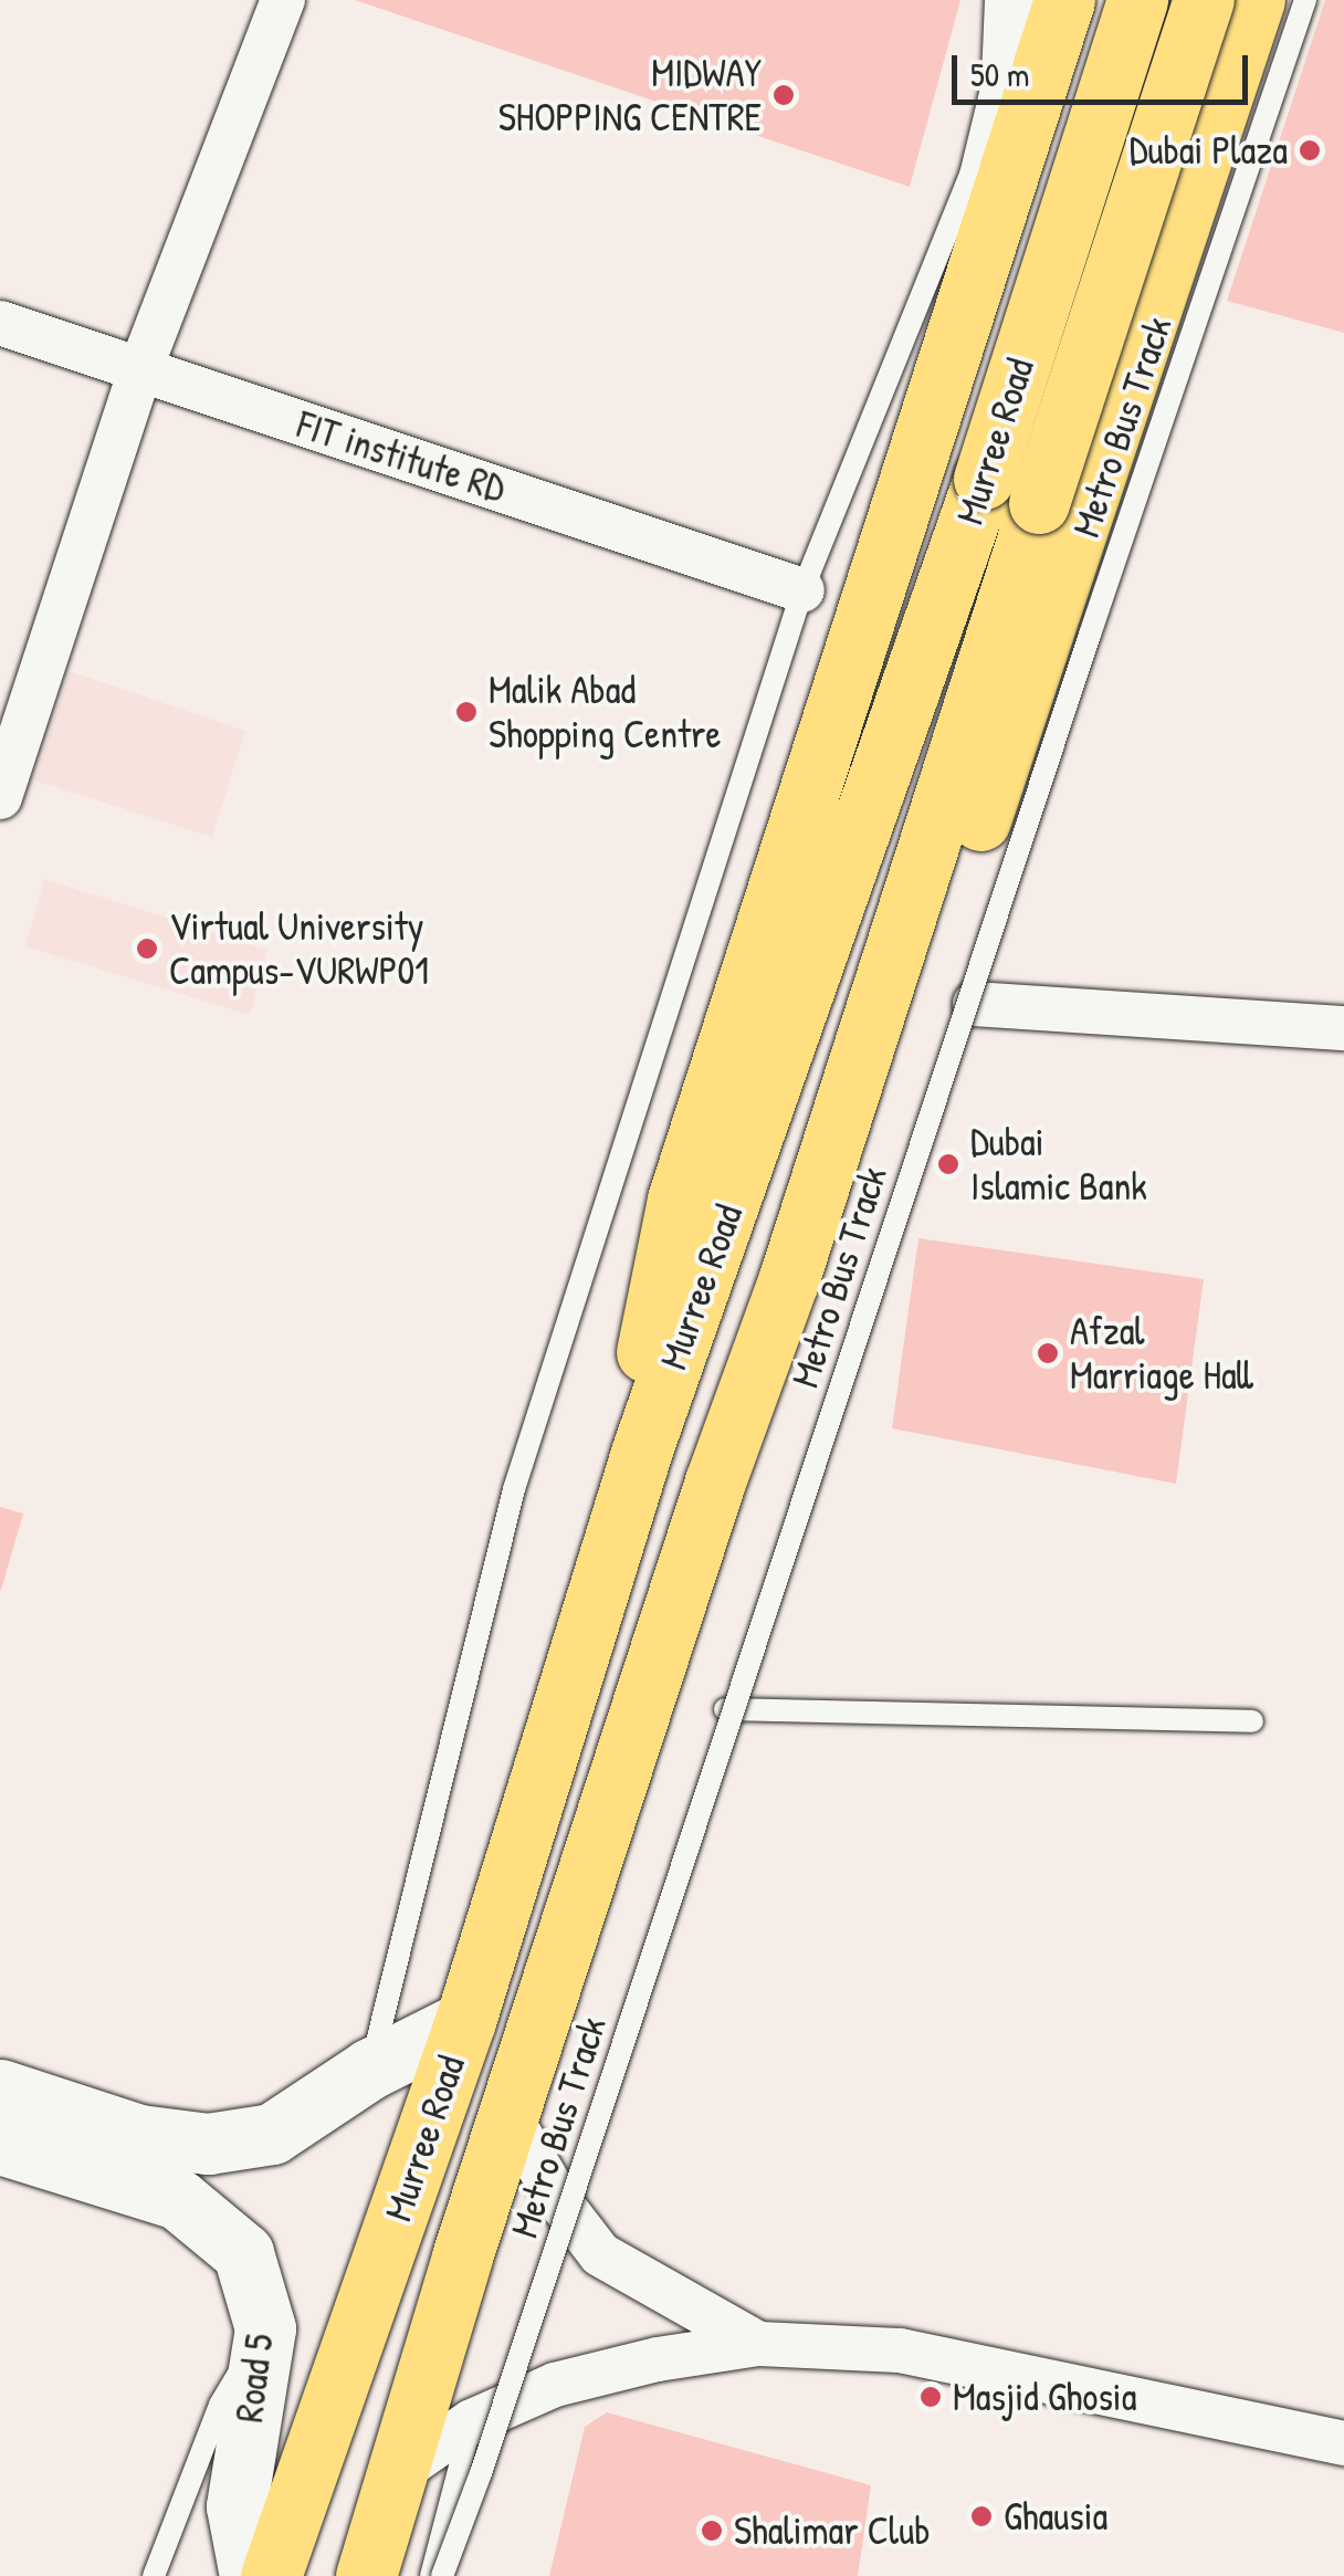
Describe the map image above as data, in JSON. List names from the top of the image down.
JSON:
{
  "streets": {
    "main road": ["Murree Road", "Road 5"],
    "street": ["FIT institute RD"],
    "lane": ["Metro Bus Track"]
  },
  "places": [
    "MIDWAY SHOPPING CENTRE",
    "Dubai Plaza",
    "Malik Abad Shopping Centre",
    "Virtual University Campus-VURWP01",
    "Dubai Islamic Bank",
    "Afzal Marriage Hall",
    "Masjid Ghosia",
    "Ghausia",
    "Shalimar Club"
  ],
  "scale_bar": "50 m"
}
